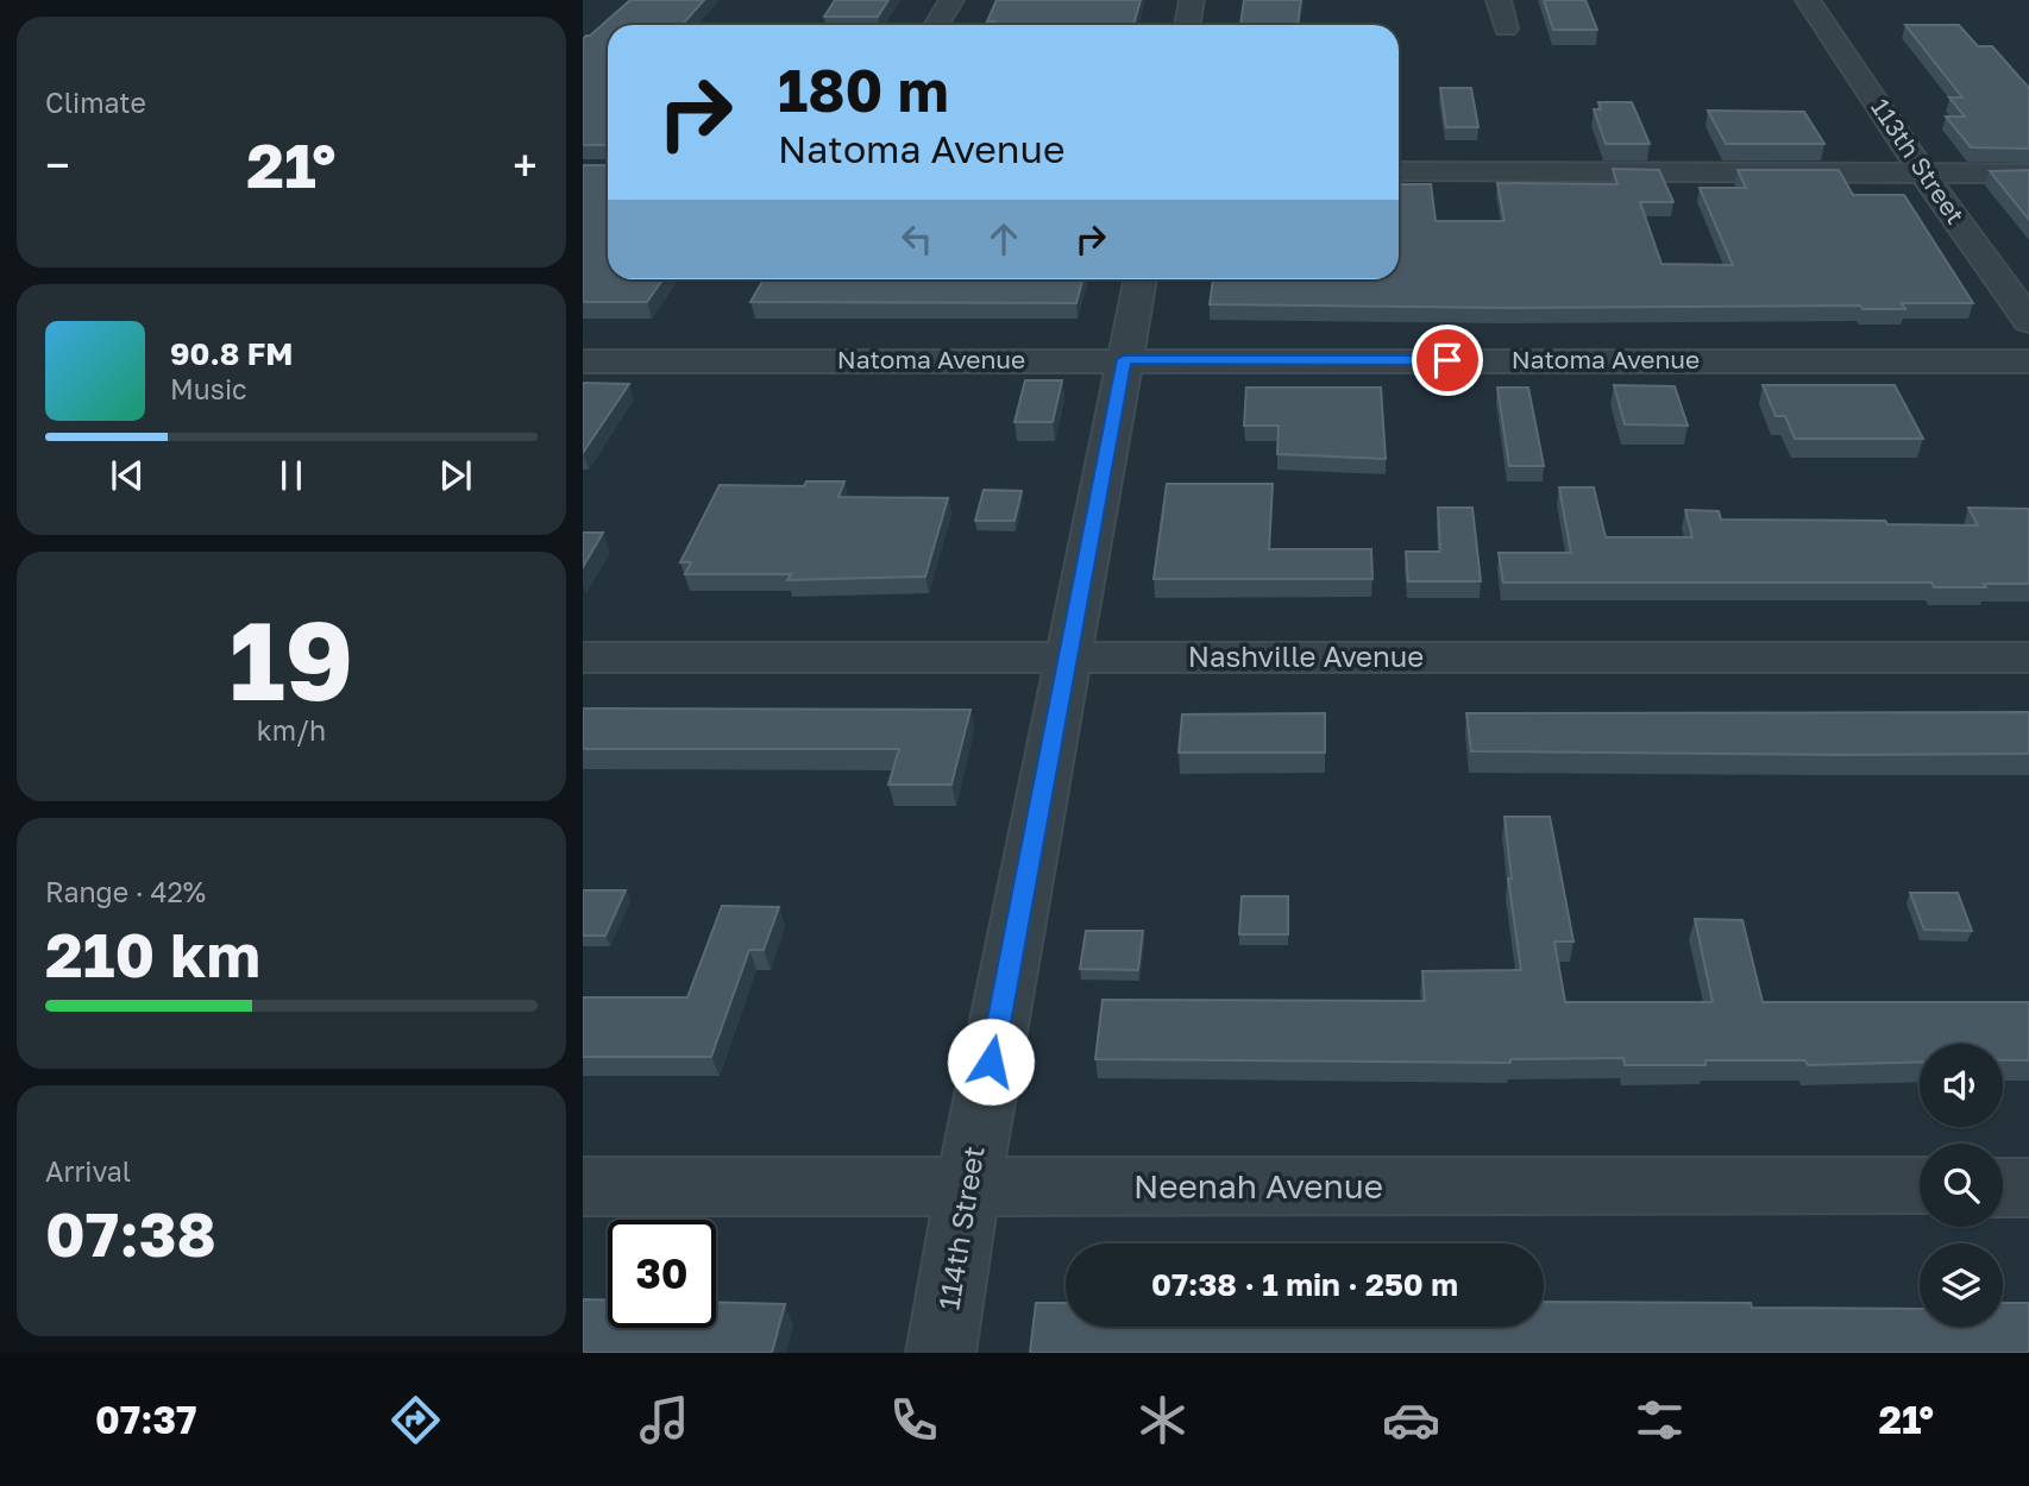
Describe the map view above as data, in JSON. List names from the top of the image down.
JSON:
{
  "streets": {
    "street": [
      "113th Street",
      "Natoma Avenue",
      "Nashville Avenue",
      "Neenah Avenue",
      "114th Street"
    ]
  },
  "crossings": [
    ["Natoma Avenue", "114th Street"],
    ["Nashville Avenue", "114th Street"],
    ["Neenah Avenue", "114th Street"]
  ],
  "page": {
    "tile": [
      "Climate",
      ["19", "km/h"],
      ["Range · 42%", "210 km"],
      ["Arrival", "07:38"]
    ],
    "turn": ["180 m", "Natoma Avenue"],
    "heat": ["−", "21°", "+"],
    "song": ["90.8 FM", "Music"],
    "limit": "30",
    "trip": "07:38 · 1 min · 250 m",
    "tabs": ["07:37", "21°"]
  }
}
